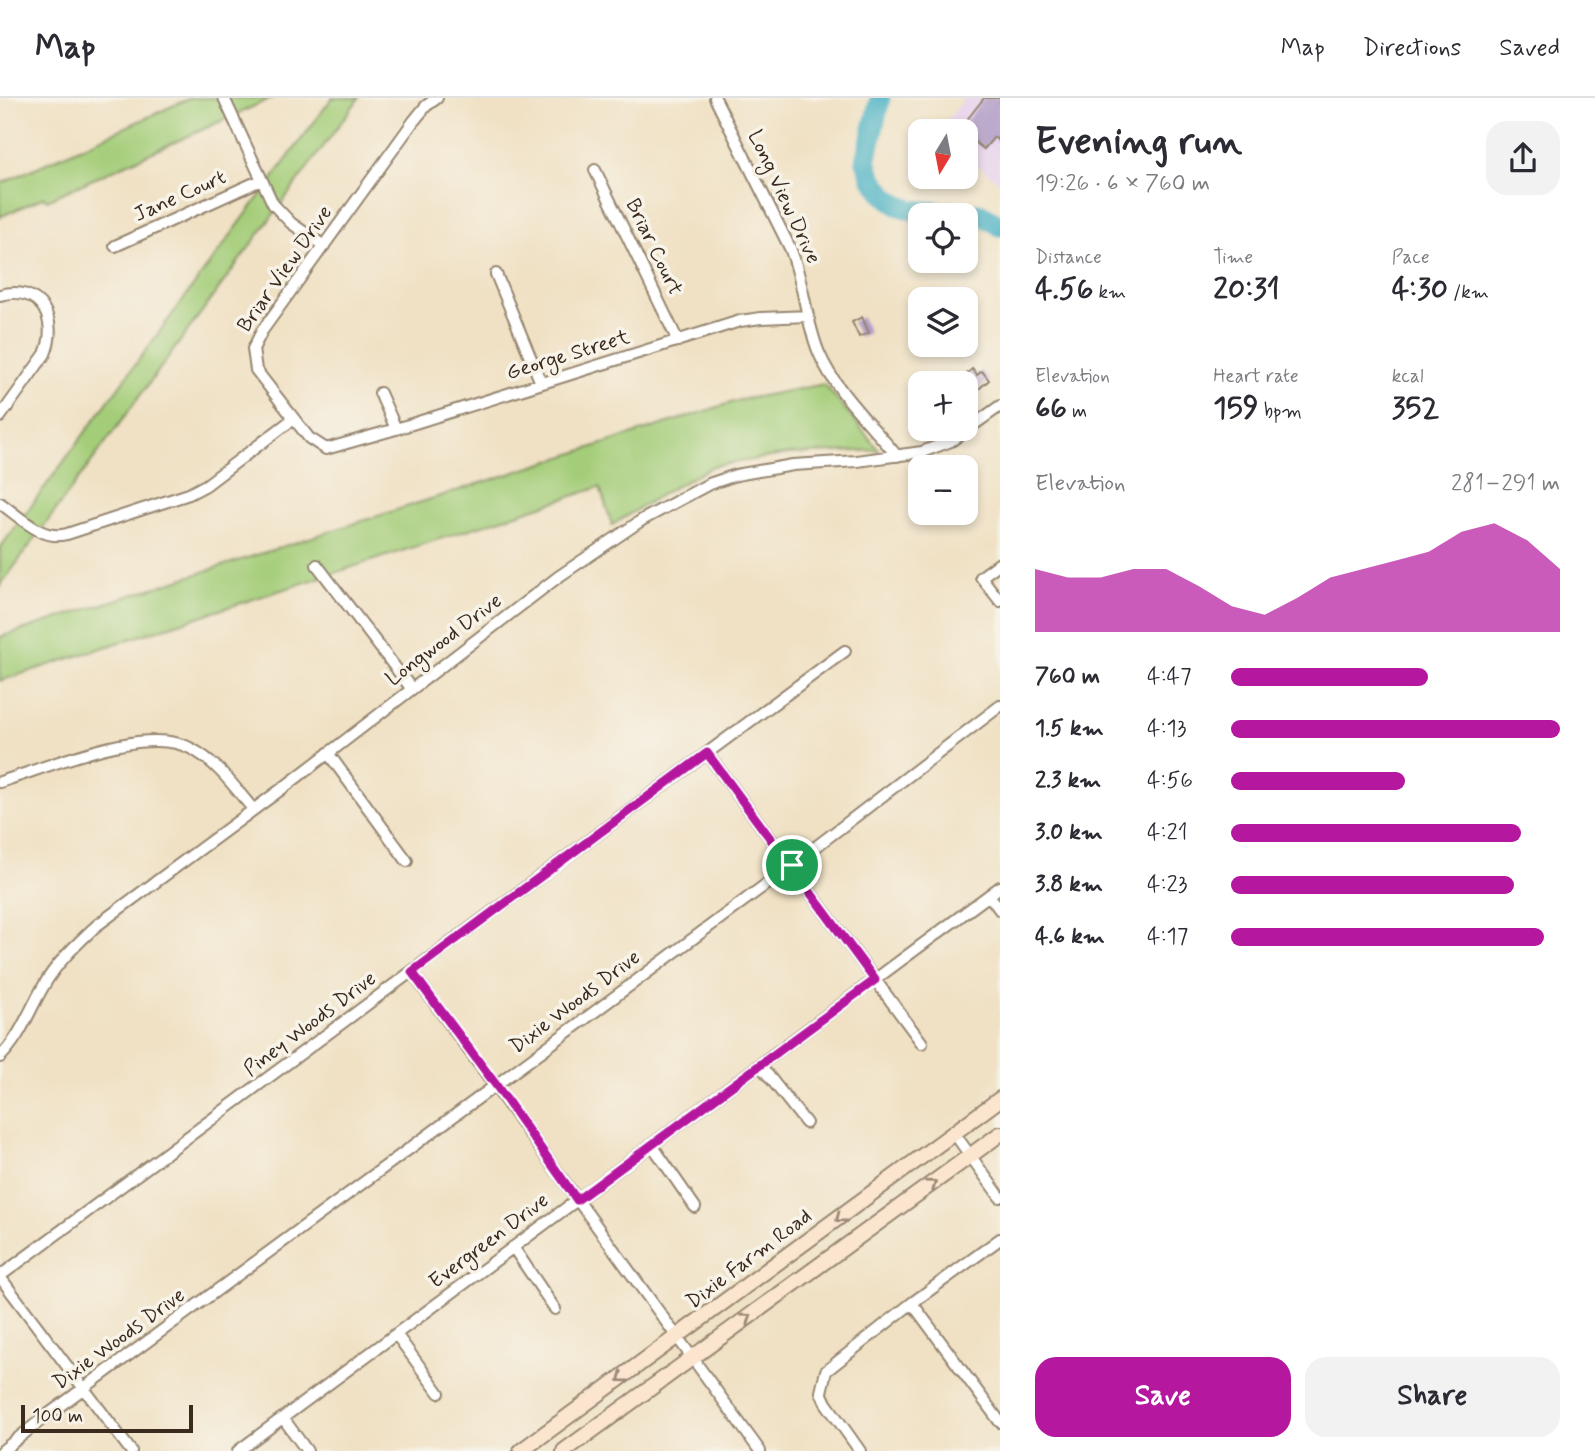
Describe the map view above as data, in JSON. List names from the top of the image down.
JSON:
{
  "streets": {
    "main road": ["Dixie Farm Road"],
    "street": [
      "Jane Court",
      "Long View Drive",
      "Briar Court",
      "Briar View Drive",
      "George Street",
      "Longwood Drive",
      "Dixie Woods Drive",
      "Piney Woods Drive",
      "Evergreen Drive"
    ]
  },
  "crossings": [
    ["Long View Drive", "George Street"],
    ["Long View Drive", "Longwood Drive"],
    ["Briar Court", "George Street"],
    ["Briar View Drive", "George Street"]
  ],
  "scale_bar": "100 m",
  "north": "bottom",
  "page": {
    "header": "Map",
    "nav": ["Map", "Directions", "Saved"],
    "heading": ["Evening run", "19:26 · 6 × 760 m"],
    "map_buttons": ["+", "−"],
    "stats": [
      ["Distance", "4.56 km"],
      ["Time", "20:31"],
      ["Pace", "4:30 /km"],
      ["Elevation", "66 m"],
      ["Heart rate", "159 bpm"],
      ["kcal", "352"]
    ],
    "chart": ["Elevation", "281–291 m"],
    "list": [
      {
        "name": "760 m",
        "note": "4:47"
      },
      {
        "name": "1.5 km",
        "note": "4:13"
      },
      {
        "name": "2.3 km",
        "note": "4:56"
      },
      {
        "name": "3.0 km",
        "note": "4:21"
      },
      {
        "name": "3.8 km",
        "note": "4:23"
      },
      {
        "name": "4.6 km",
        "note": "4:17"
      }
    ],
    "buttons": ["Save", "Share"],
    "scale": "100 m"
  }
}
